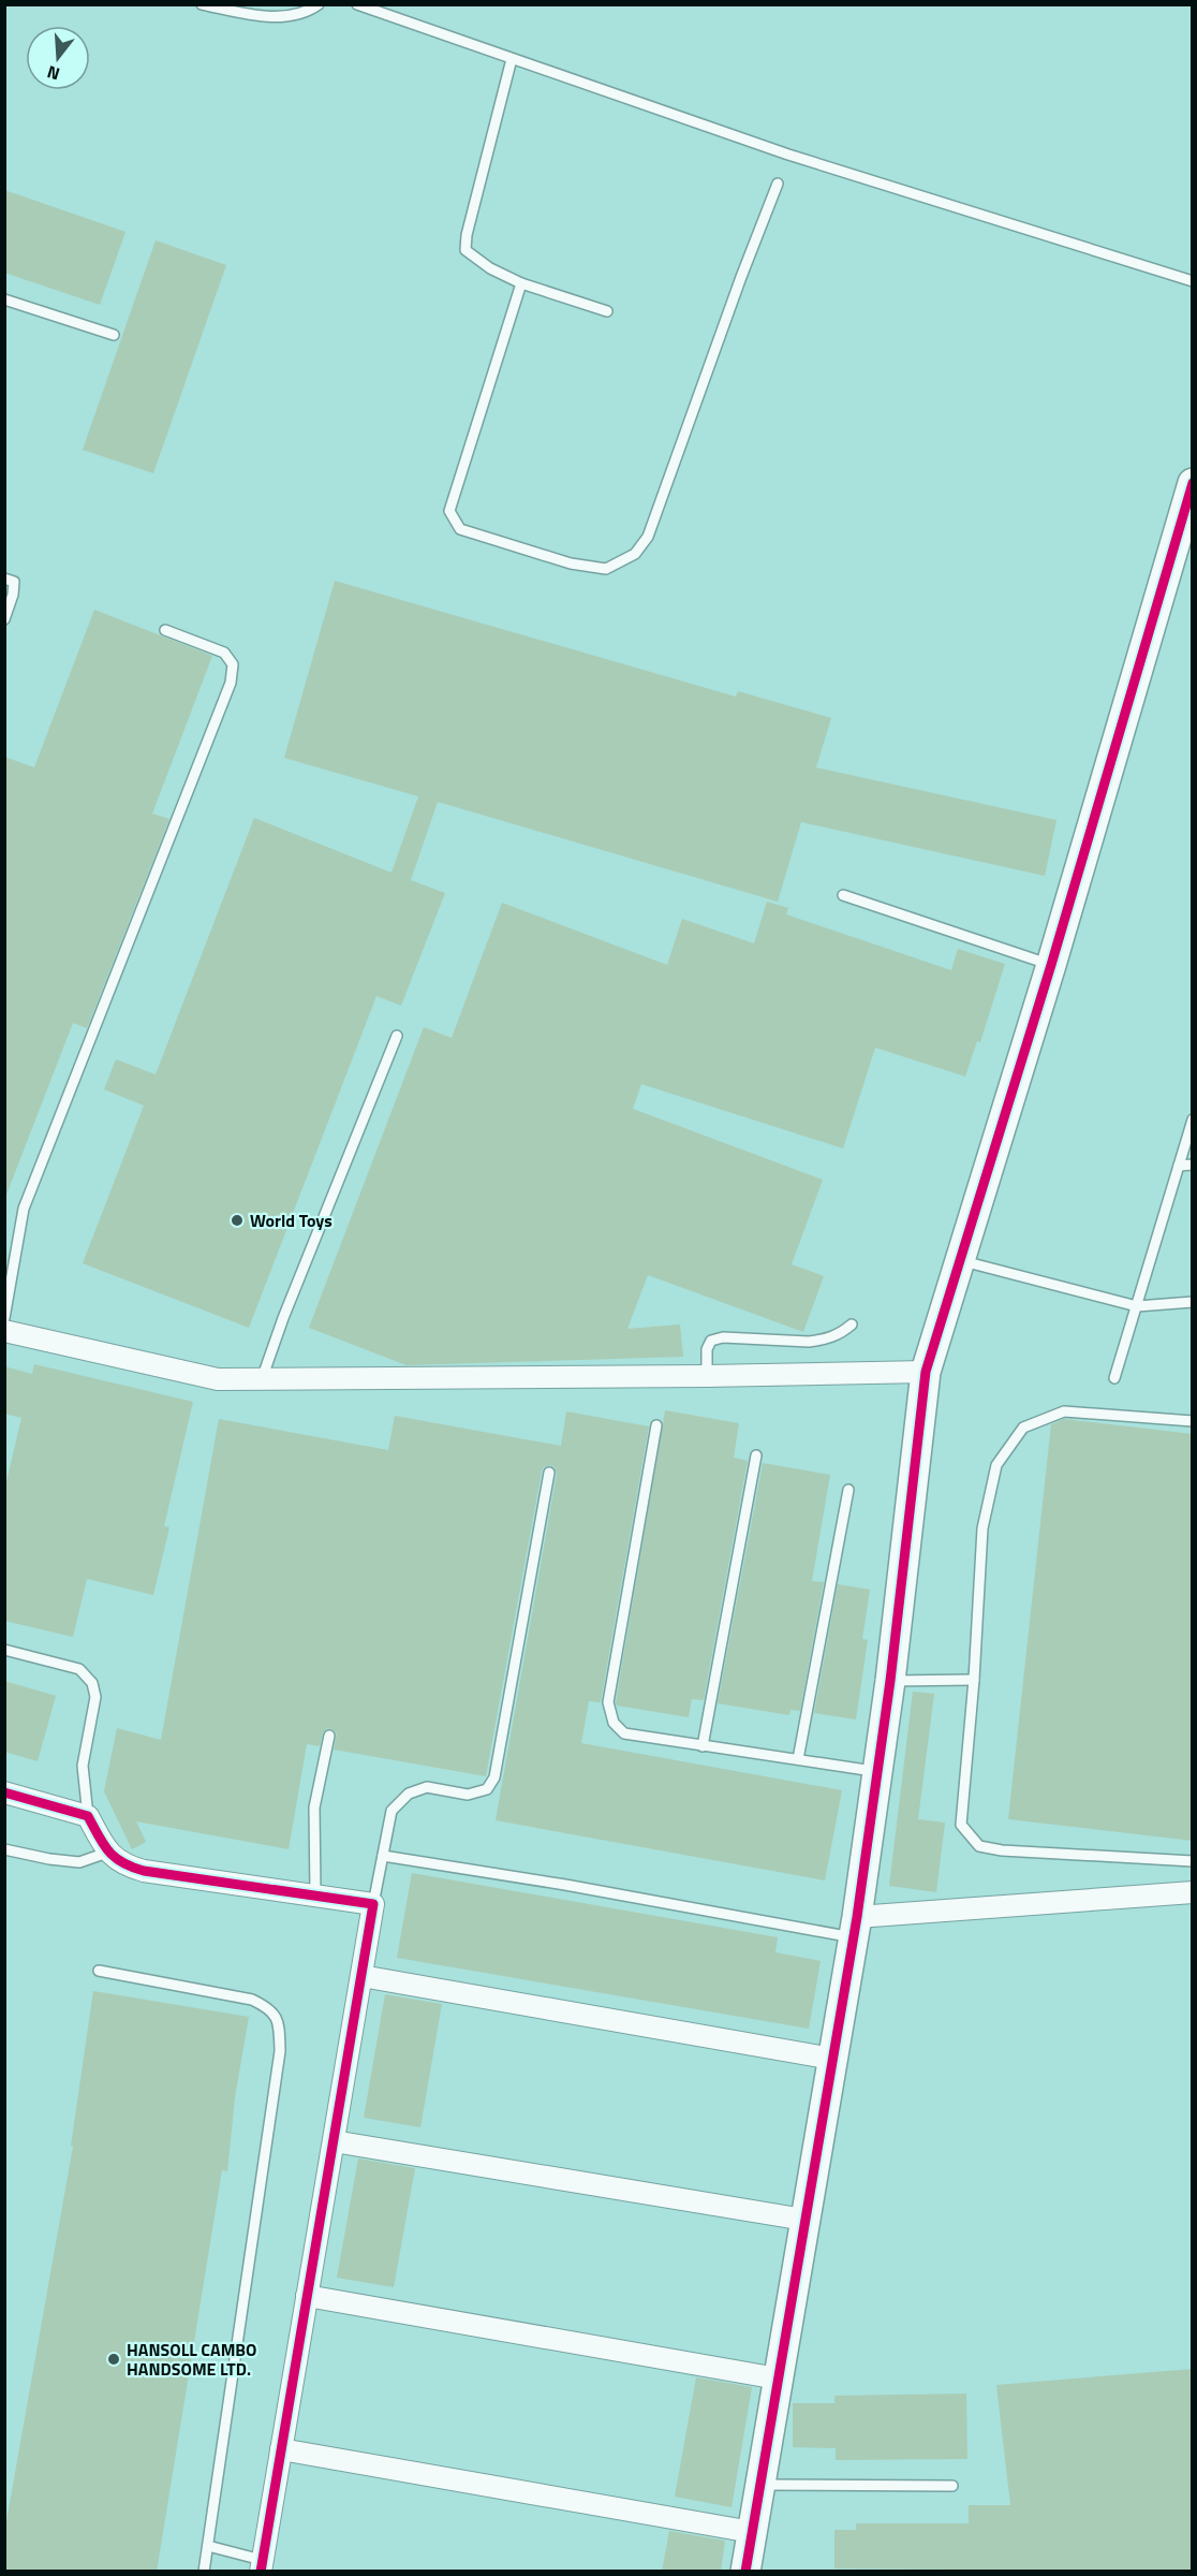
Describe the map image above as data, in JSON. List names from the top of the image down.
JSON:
{
  "places": ["World Toys", "HANSOLL CAMBO HANDSOME LTD."],
  "north": "bottom"
}
